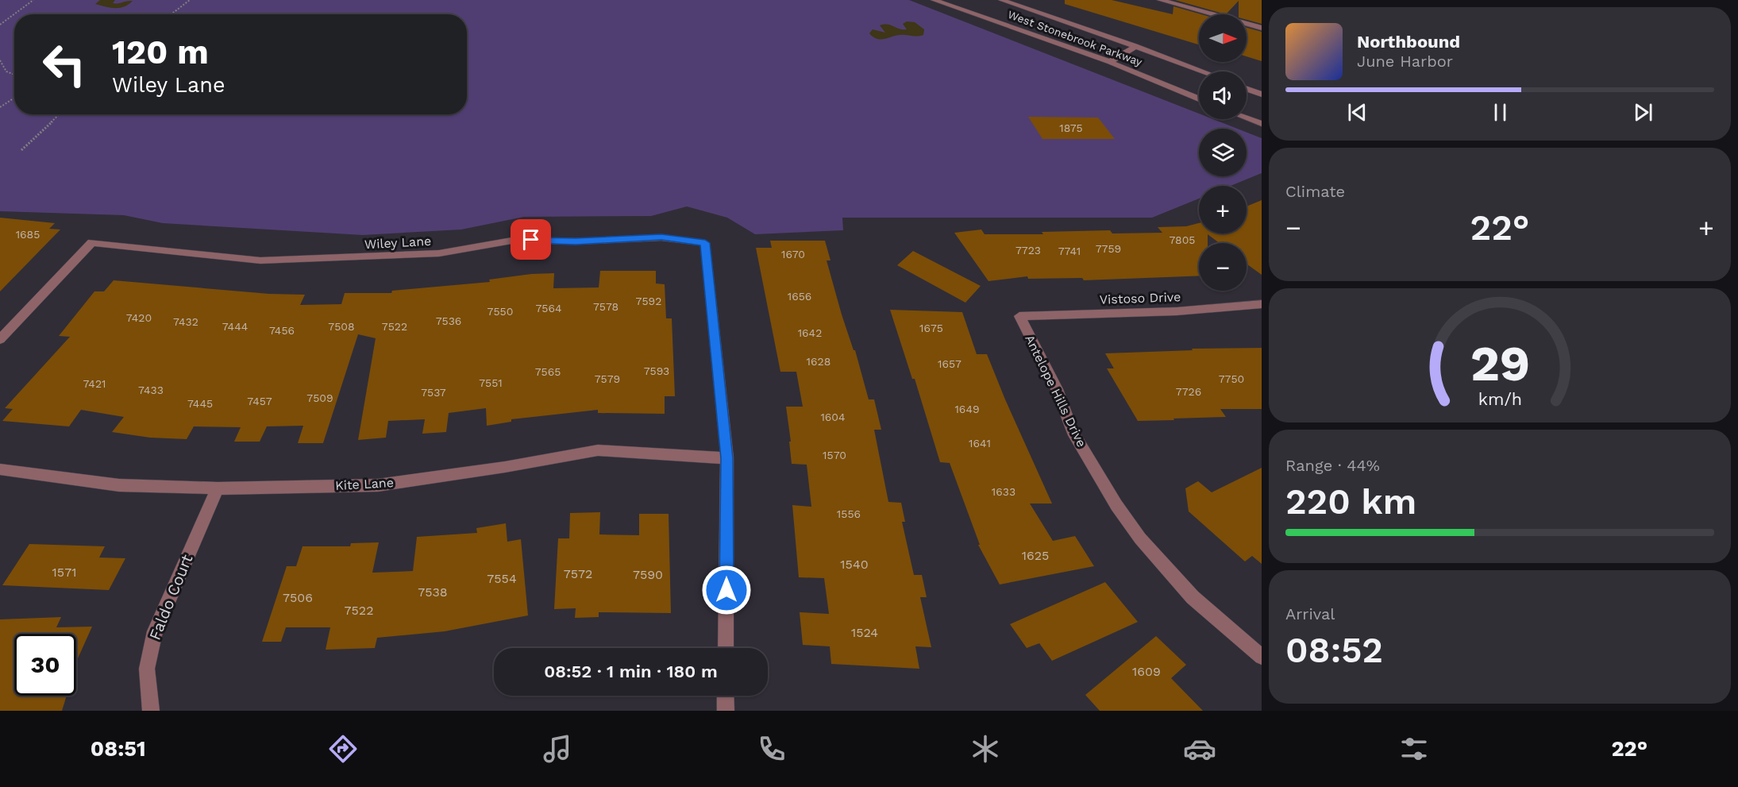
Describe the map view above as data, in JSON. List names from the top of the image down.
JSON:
{
  "streets": {
    "street": [
      "West Stonebrook Parkway",
      "Wiley Lane",
      "Vistoso Drive",
      "Antelope Hills Drive",
      "Kite Lane",
      "Faldo Court"
    ]
  },
  "crossings": [
    ["Wiley Lane", "Kite Lane"],
    ["Vistoso Drive", "Antelope Hills Drive"],
    ["Kite Lane", "Faldo Court"]
  ],
  "house_numbers": [
    "1875",
    "1685",
    "7805",
    "7759",
    "7723",
    "7741",
    "1670",
    "1656",
    "7592",
    "7578",
    "7564",
    "7550",
    "7420",
    "7536",
    "7432",
    "7444",
    "7508",
    "7522",
    "1675",
    "7456",
    "1642",
    "1628",
    "1657",
    "7593",
    "7565",
    "7579",
    "7750",
    "7551",
    "7421",
    "7433",
    "7726",
    "7537",
    "7509",
    "7457",
    "7445",
    "1649",
    "1604",
    "1641",
    "1570",
    "1633",
    "1556",
    "1625",
    "1540",
    "1571",
    "7572",
    "7590",
    "7554",
    "7538",
    "7506",
    "7522",
    "1524",
    "1609"
  ],
  "north": "right",
  "page": {
    "map_buttons": ["+", "−"],
    "turn": ["120 m", "Wiley Lane"],
    "song": ["Northbound", "June Harbor"],
    "tile": [
      "Climate",
      ["Range · 44%", "220 km"],
      ["Arrival", "08:52"]
    ],
    "heat": ["−", "22°", "+"],
    "limit": "30",
    "trip": "08:52 · 1 min · 180 m",
    "tabs": ["08:51", "22°"],
    "gauge": ["29", "km/h"]
  }
}
